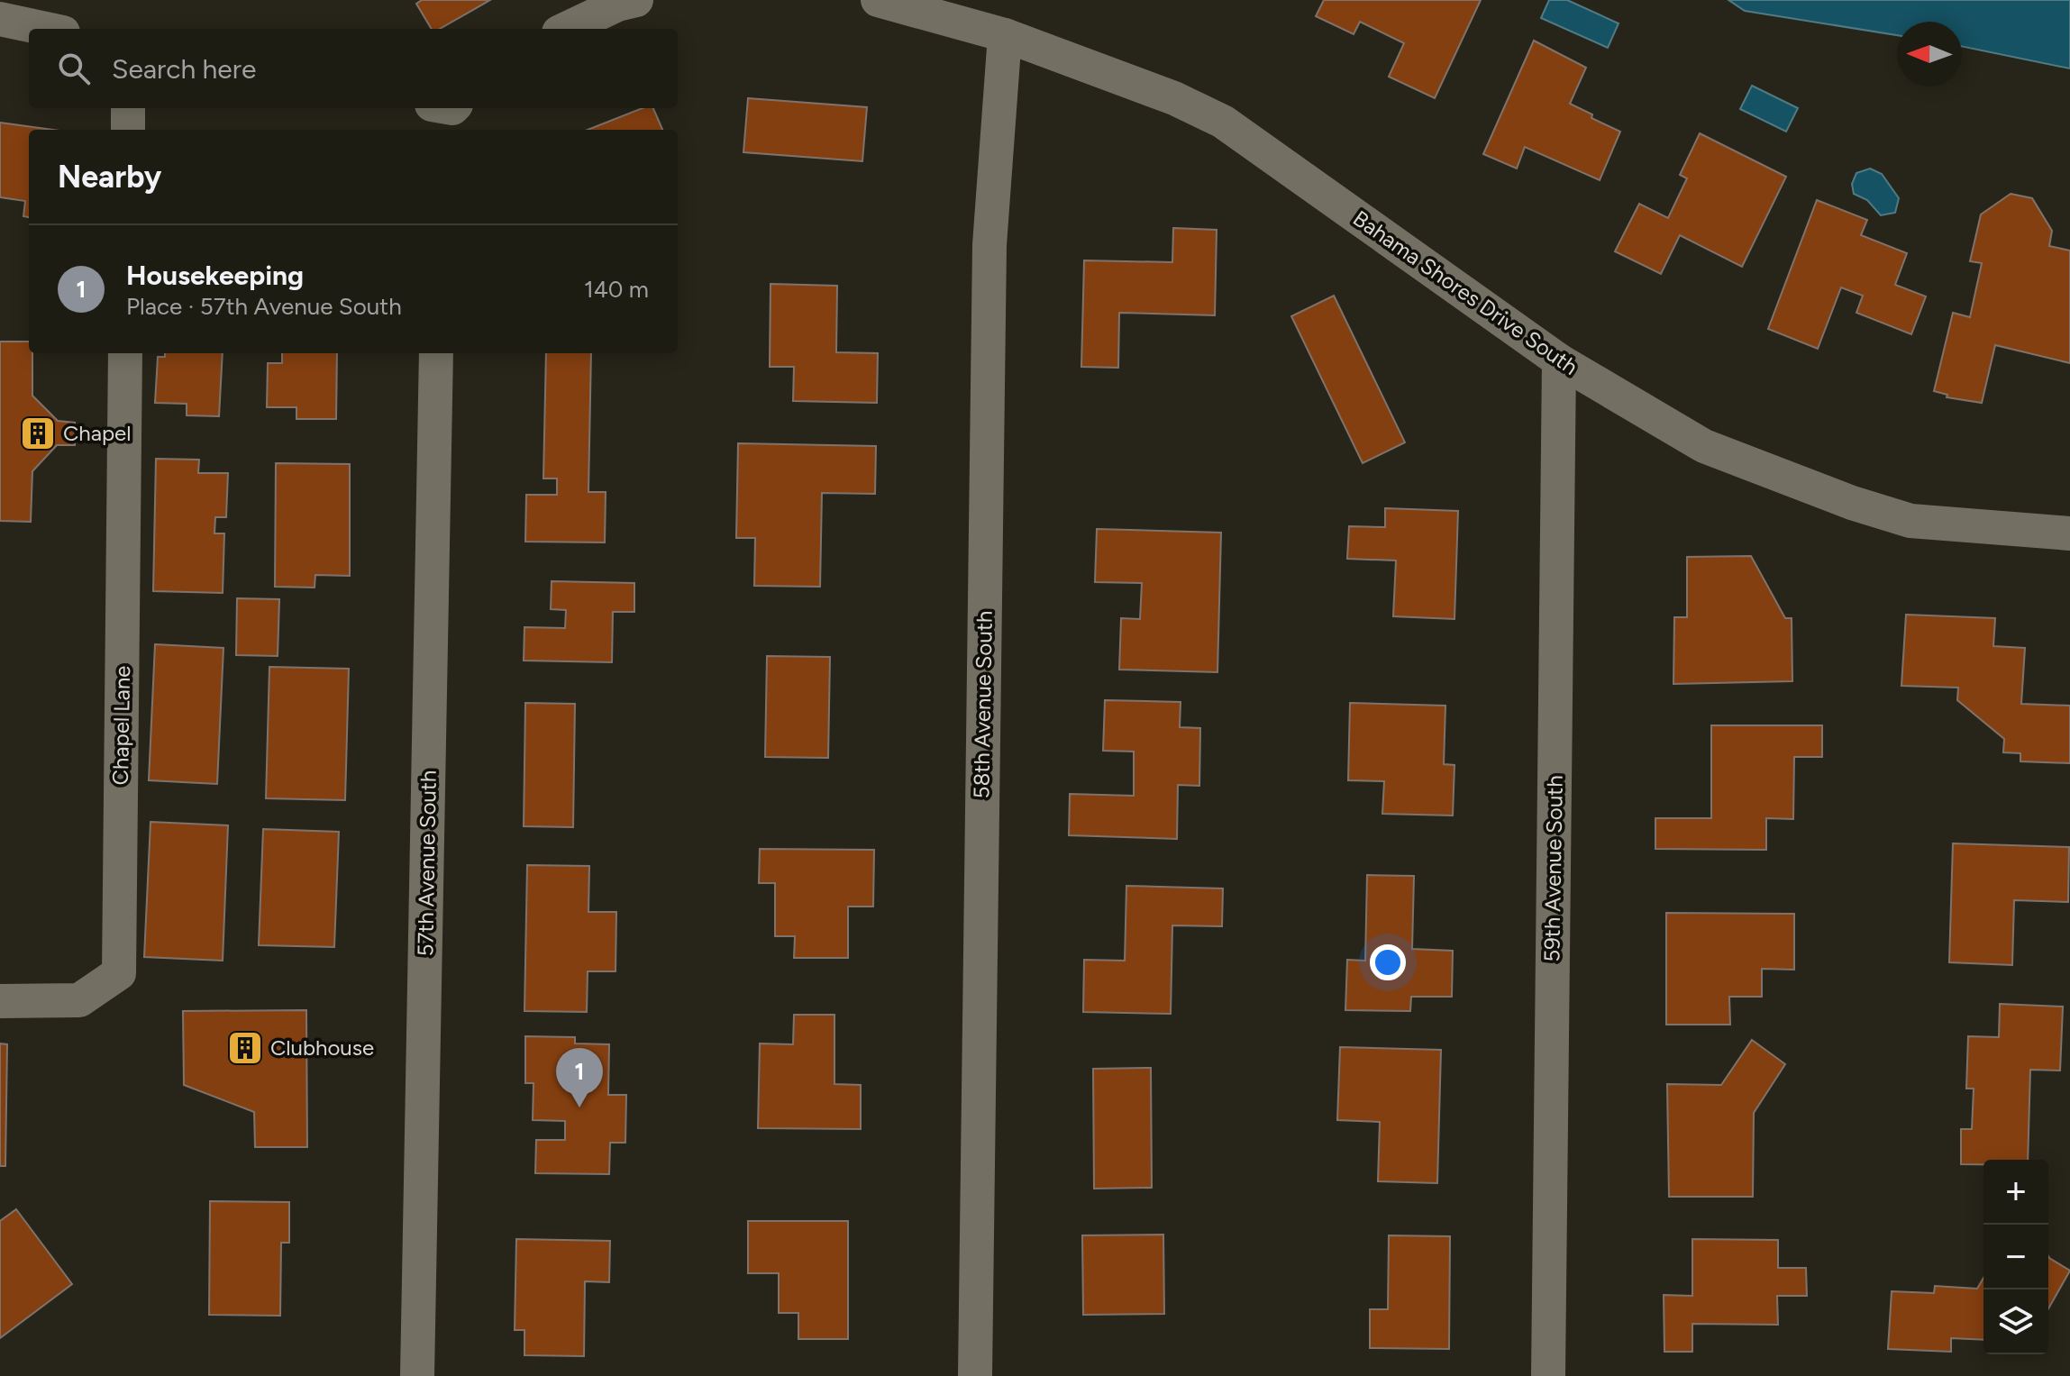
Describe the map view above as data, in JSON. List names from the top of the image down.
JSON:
{
  "streets": {
    "street": [
      "Bahama Shores Drive South",
      "58th Avenue South",
      "Chapel Lane",
      "57th Avenue South",
      "59th Avenue South"
    ]
  },
  "crossings": [
    ["Bahama Shores Drive South", "58th Avenue South"],
    ["Bahama Shores Drive South", "59th Avenue South"]
  ],
  "places": {
    "building": ["Chapel", "Clubhouse"]
  },
  "north": "left",
  "page": {
    "search": "Search here",
    "heading": "Nearby",
    "list": [
      {
        "mark": "1",
        "name": "Housekeeping",
        "note": "Place · 57th Avenue South",
        "value": "140 m"
      }
    ],
    "pins": "1",
    "map_buttons": ["+", "−"]
  }
}
